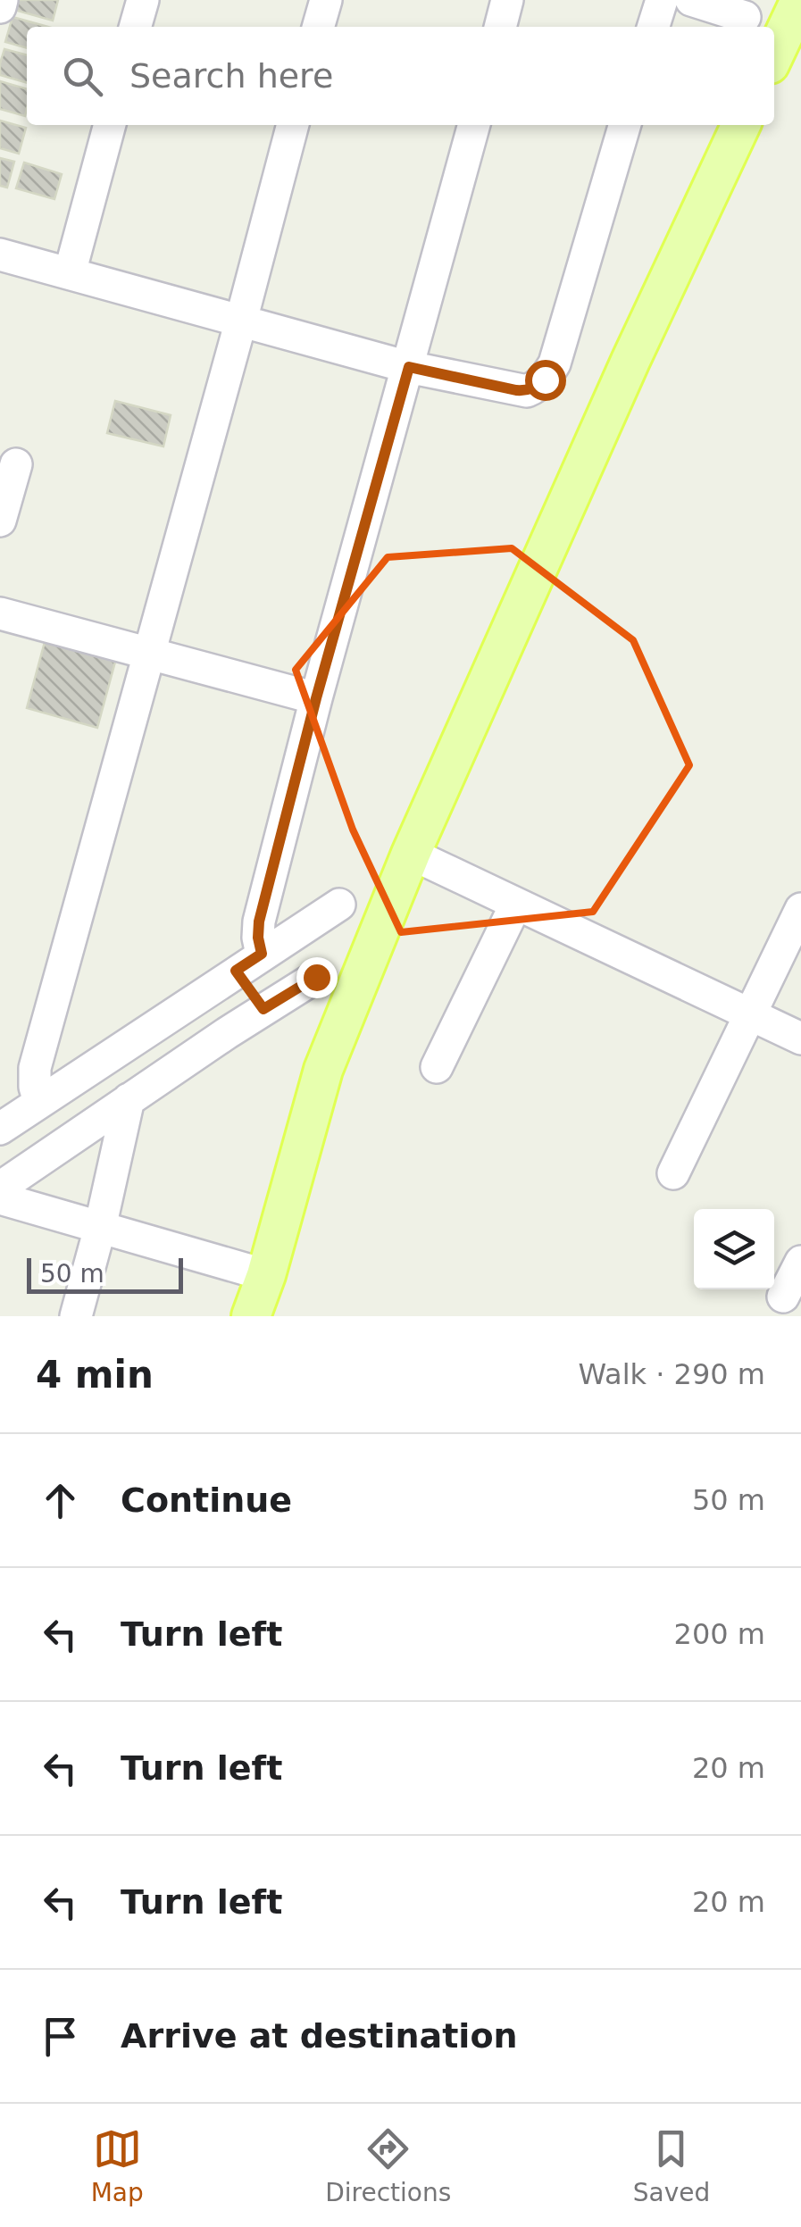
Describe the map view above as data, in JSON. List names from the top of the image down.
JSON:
{
  "scale_bar": "50 m",
  "page": {
    "search": "Search here",
    "scale": "50 m",
    "heading": ["4 min", "Walk · 290 m"],
    "list": [
      ["Continue", "50 m"],
      ["Turn left", "200 m"],
      ["Turn left", "20 m"],
      ["Turn left", "20 m"],
      "Arrive at destination"
    ],
    "nav": ["Map", "Directions", "Saved"]
  }
}
